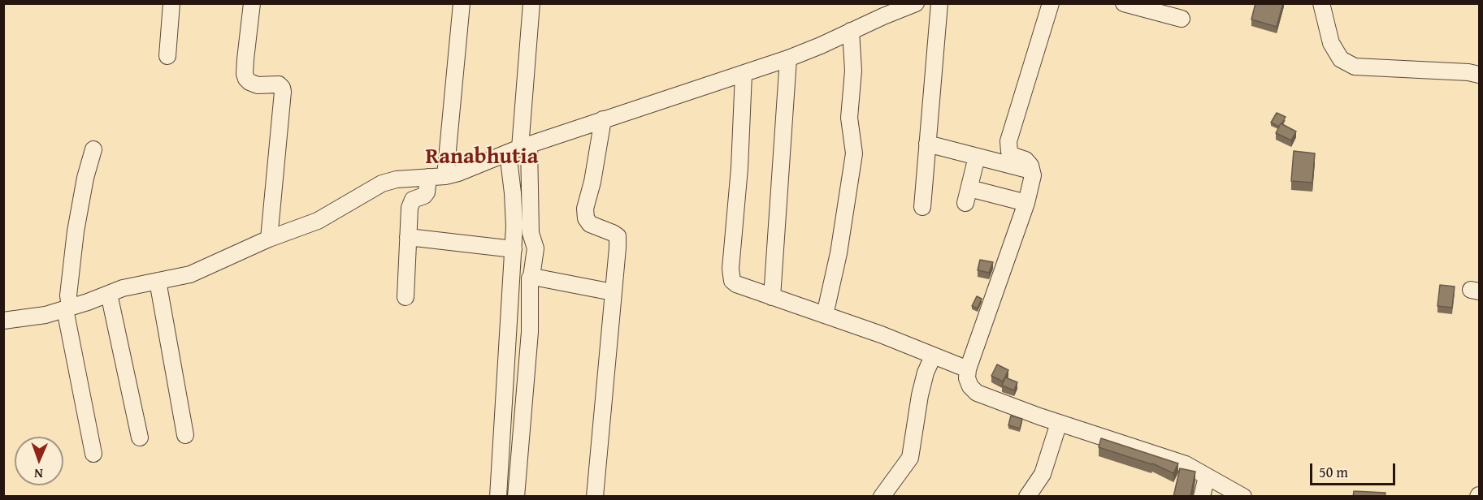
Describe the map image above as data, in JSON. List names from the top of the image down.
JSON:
{
  "districts": ["Ranabhutia"],
  "scale_bar": "50 m",
  "north": "bottom"
}
